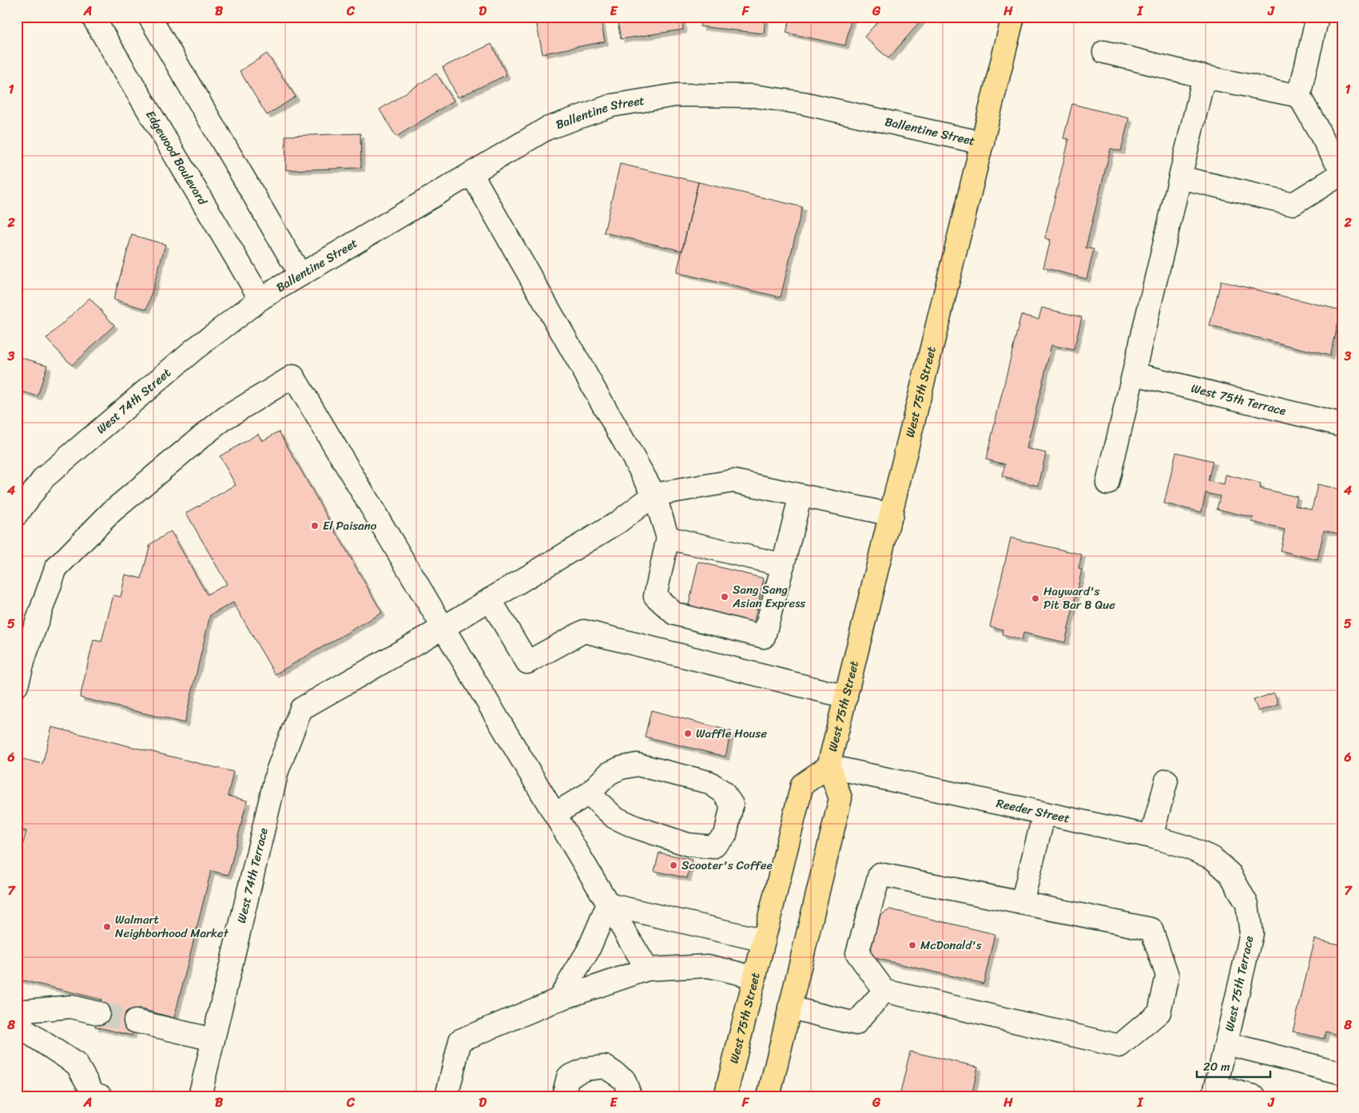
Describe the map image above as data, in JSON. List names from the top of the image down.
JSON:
{
  "streets": {
    "main road": ["West 75th Street"],
    "street": [
      "Ballentine Street",
      "Edgewood Boulevard",
      "West 75th Terrace",
      "West 74th Street",
      "Reeder Street",
      "West 74th Terrace"
    ]
  },
  "crossings": [
    ["Ballentine Street", "Edgewood Boulevard"],
    ["Ballentine Street", "West 75th Street"],
    ["Ballentine Street", "West 74th Street"],
    ["Edgewood Boulevard", "West 74th Street"],
    ["West 75th Street", "Reeder Street"],
    ["West 75th Terrace", "Reeder Street"]
  ],
  "places": [
    "El Paisano",
    "Sang Sang Asian Express",
    "Hayward's Pit Bar B Que",
    "Waffle House",
    "Scooter's Coffee",
    "Walmart Neighborhood Market",
    "McDonald's"
  ],
  "scale_bar": "20 m",
  "grid": {
    "columns": [
      "A",
      "B",
      "C",
      "D",
      "E",
      "F",
      "G",
      "H",
      "I",
      "J"
    ],
    "rows": [
      "1",
      "2",
      "3",
      "4",
      "5",
      "6",
      "7",
      "8"
    ]
  }
}
